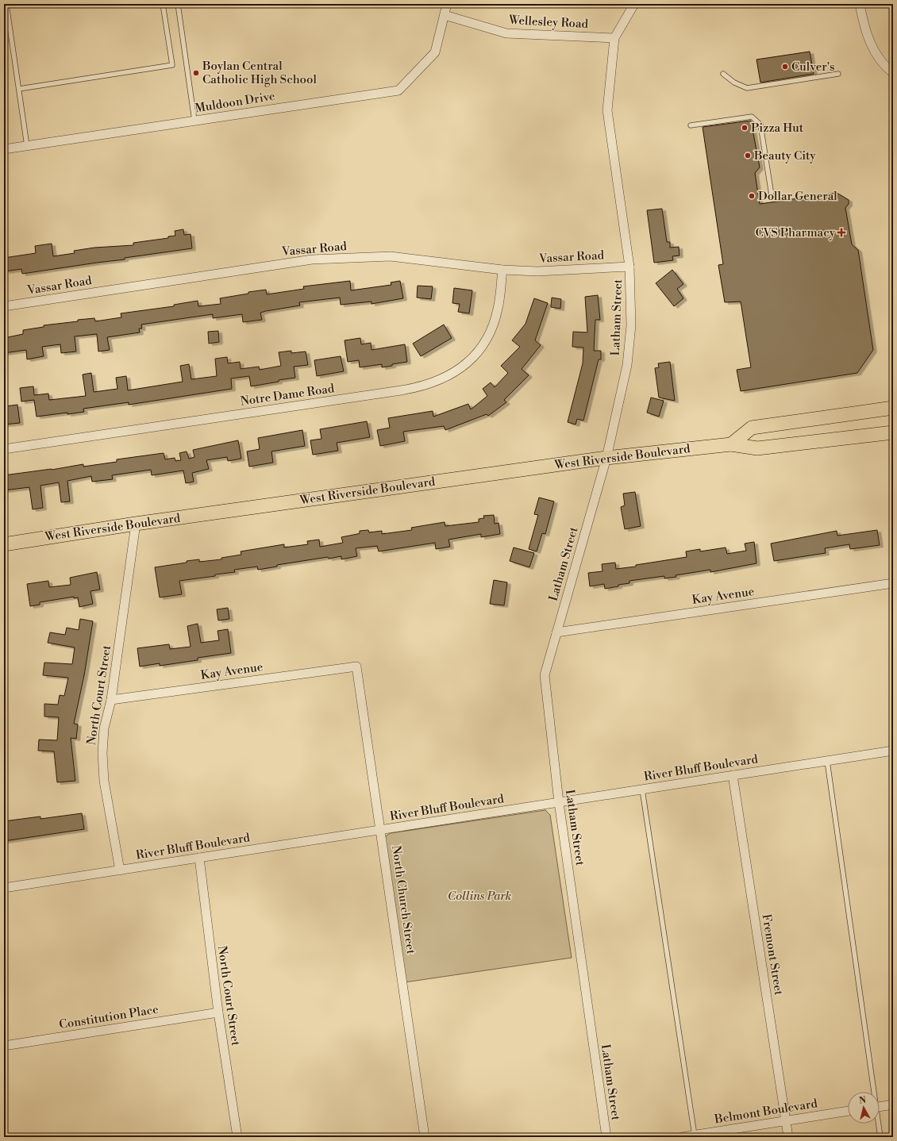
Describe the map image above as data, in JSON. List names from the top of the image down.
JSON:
{
  "streets": {
    "main road": ["West Riverside Boulevard"],
    "street": [
      "Wellesley Road",
      "Muldoon Drive",
      "Vassar Road",
      "Latham Street",
      "Notre Dame Road",
      "Kay Avenue",
      "North Court Street",
      "River Bluff Boulevard",
      "North Church Street",
      "Fremont Street",
      "Constitution Place",
      "Belmont Boulevard"
    ]
  },
  "crossings": [
    ["Wellesley Road", "Muldoon Drive"],
    ["Wellesley Road", "Latham Street"],
    ["Vassar Road", "Latham Street"],
    ["Vassar Road", "Notre Dame Road"],
    ["Latham Street", "West Riverside Boulevard"],
    ["Latham Street", "Kay Avenue"],
    ["Latham Street", "River Bluff Boulevard"],
    ["West Riverside Boulevard", "North Court Street"],
    ["Kay Avenue", "North Court Street"],
    ["Kay Avenue", "North Church Street"],
    ["North Court Street", "River Bluff Boulevard"],
    ["North Court Street", "Constitution Place"],
    ["River Bluff Boulevard", "North Church Street"],
    ["River Bluff Boulevard", "Fremont Street"],
    ["Fremont Street", "Belmont Boulevard"]
  ],
  "parks": ["Collins Park"],
  "places": {
    "other": [
      "Culver's",
      "Boylan Central Catholic High School",
      "Pizza Hut",
      "Beauty City",
      "Dollar General"
    ],
    "health": ["CVS Pharmacy"]
  },
  "north": "top"
}
